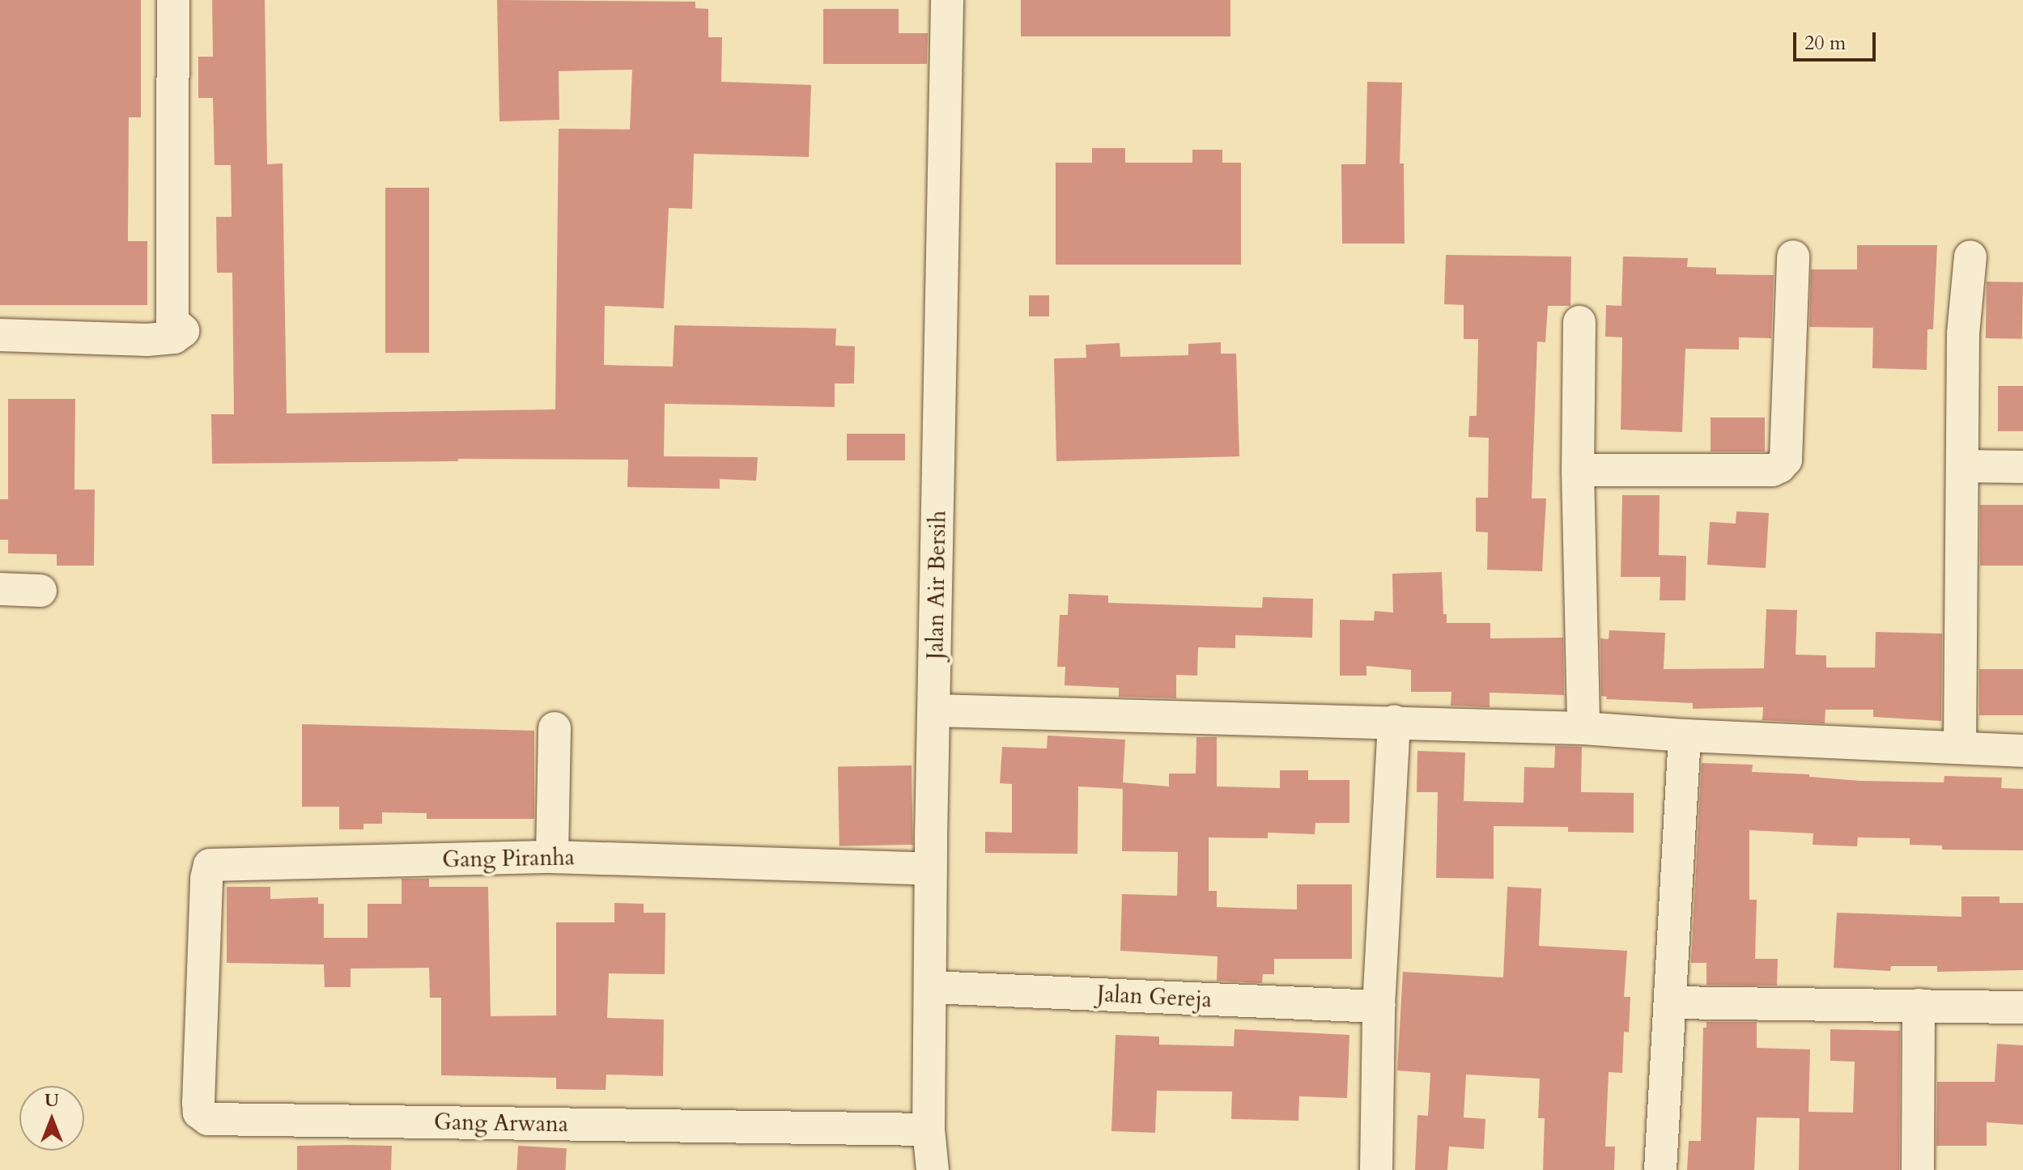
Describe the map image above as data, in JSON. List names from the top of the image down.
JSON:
{
  "streets": {
    "street": [
      "Jalan Air Bersih",
      "Gang Piranha",
      "Jalan Gereja",
      "Gang Arwana"
    ]
  },
  "crossings": [
    ["Jalan Air Bersih", "Gang Piranha"],
    ["Jalan Air Bersih", "Jalan Gereja"],
    ["Jalan Air Bersih", "Gang Arwana"],
    ["Gang Piranha", "Gang Arwana"]
  ],
  "scale_bar": "20 m",
  "north": "top"
}
